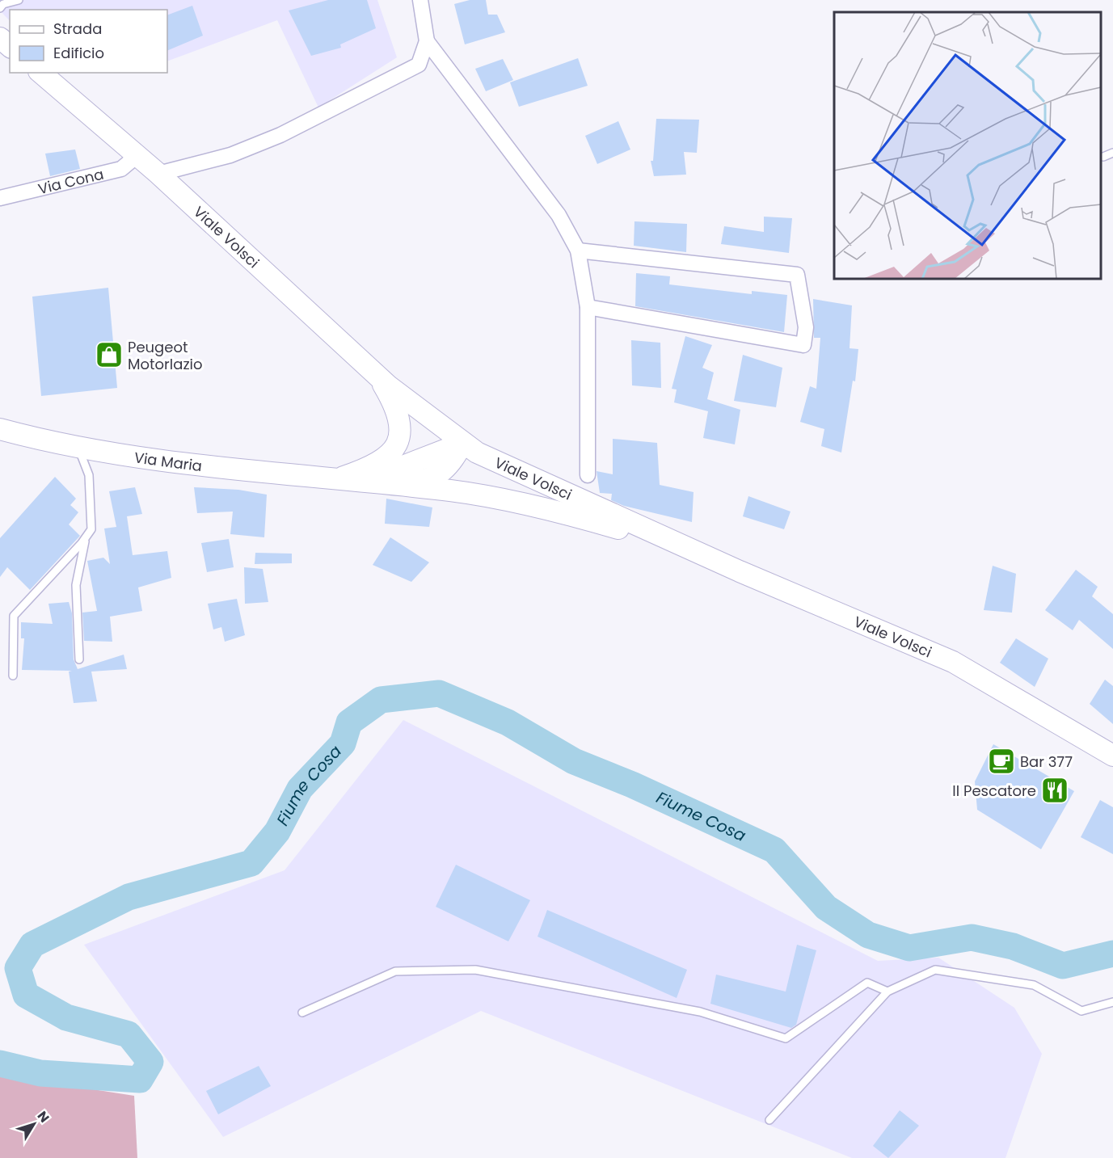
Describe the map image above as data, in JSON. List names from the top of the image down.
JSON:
{
  "streets": {
    "main road": ["Viale Volsci", "Via Maria"],
    "street": ["Via Cona"]
  },
  "crossings": [
    ["Via Cona", "Viale Volsci"]
  ],
  "water": ["Fiume Cosa"],
  "places": {
    "shop": ["Peugeot Motorlazio"],
    "cafe": ["Bar 377"],
    "restaurant": ["Il Pescatore"]
  },
  "legend": ["Strada", "Edificio"],
  "north": "top right"
}
